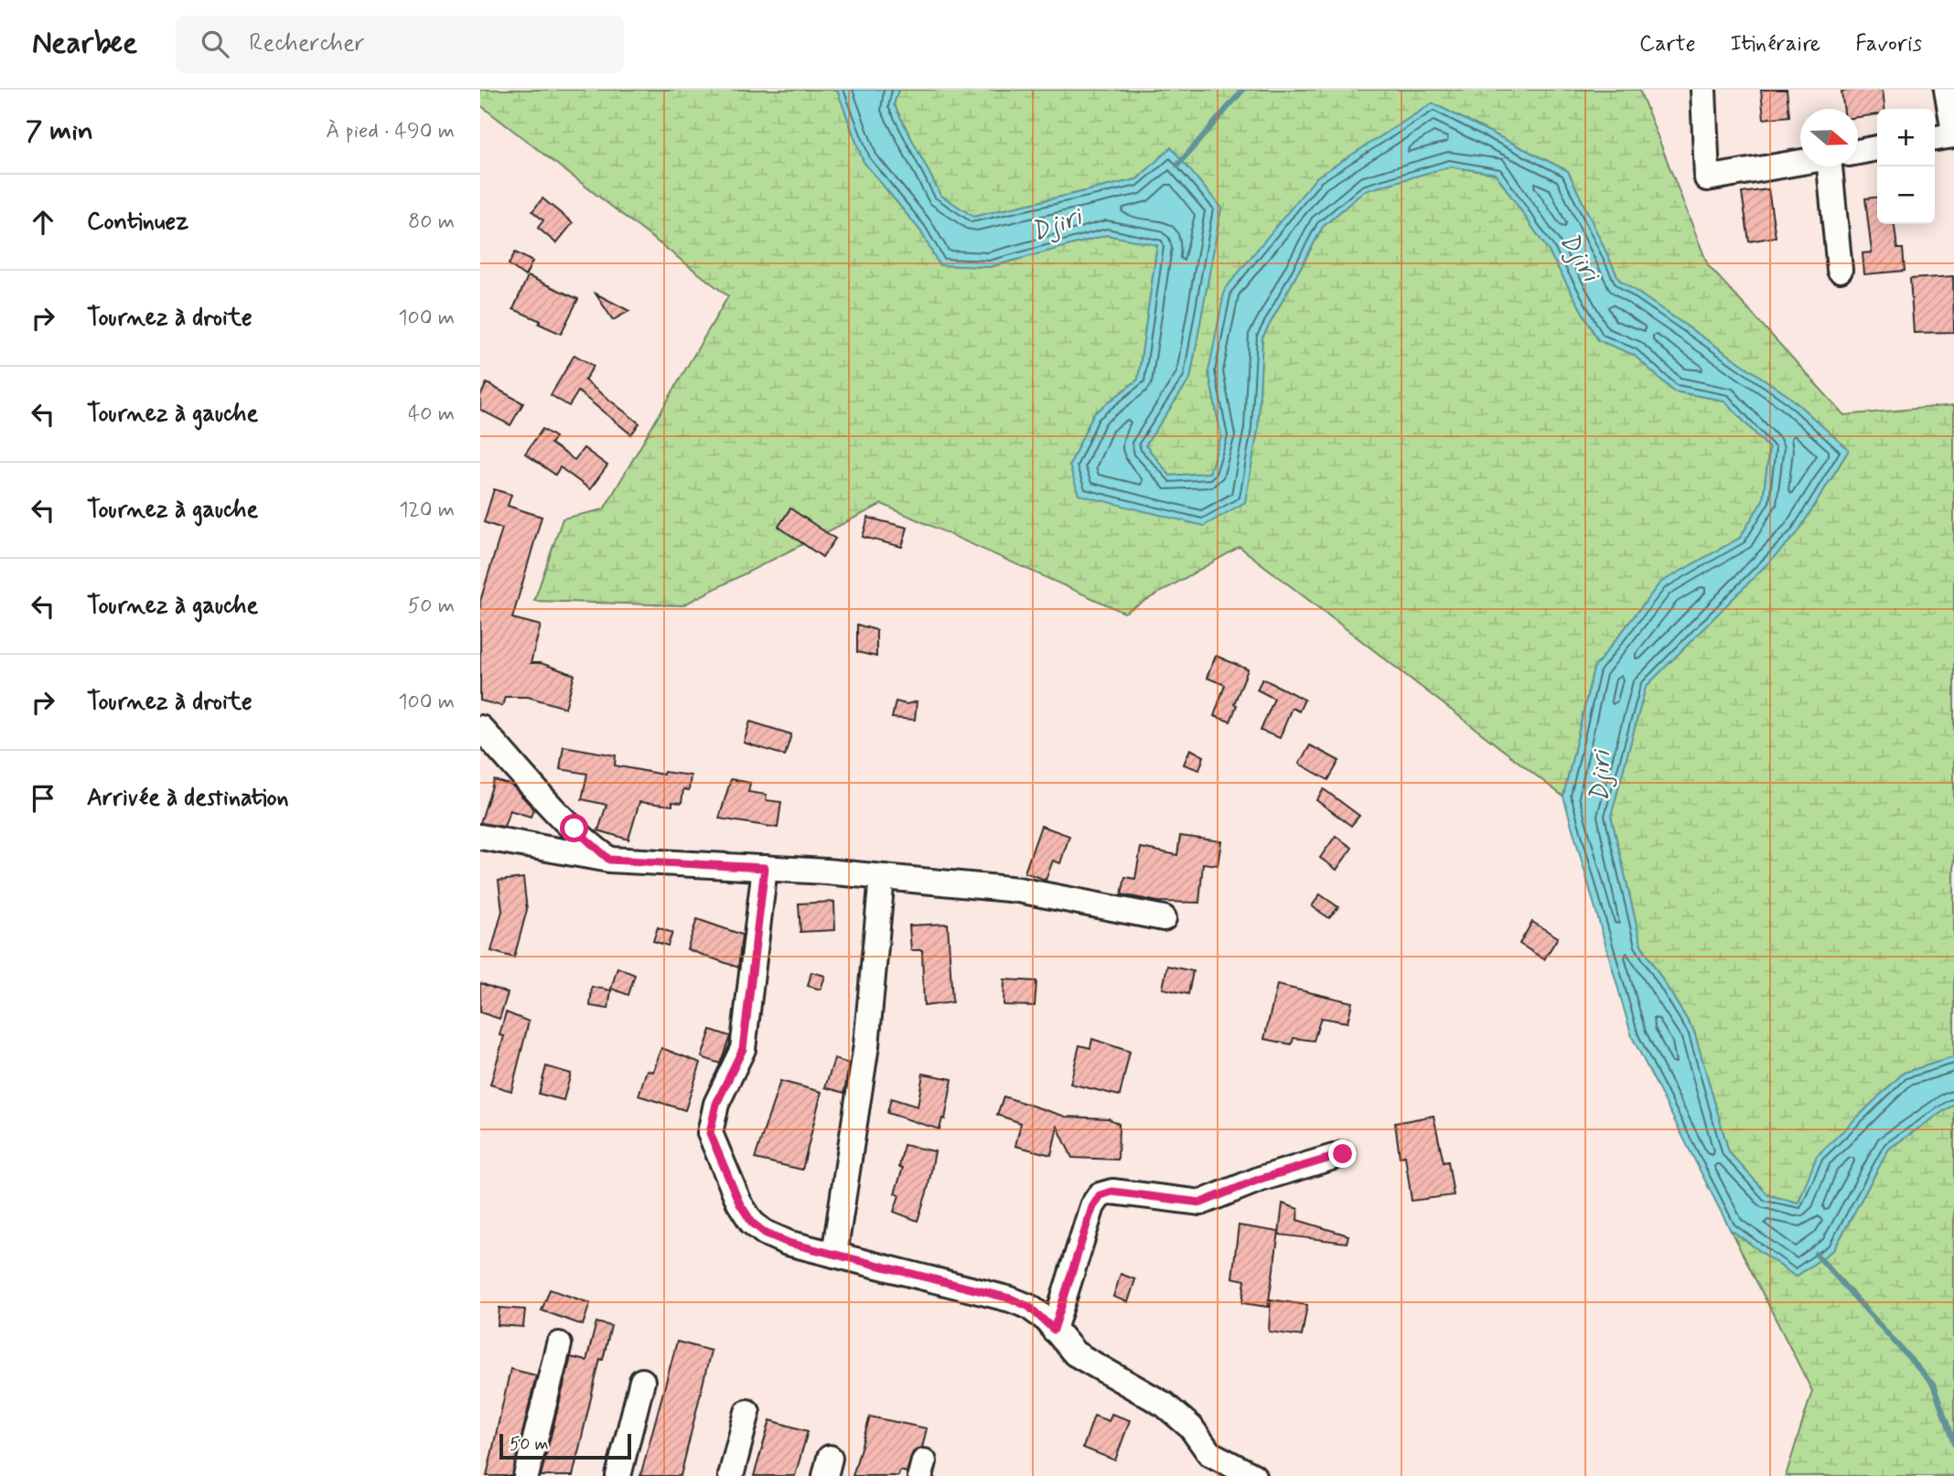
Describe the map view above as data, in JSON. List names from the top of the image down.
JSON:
{
  "water": ["Djiri"],
  "scale_bar": "50 m",
  "north": "right",
  "page": {
    "header": "Nearbee",
    "search": "Rechercher",
    "nav": ["Carte", "Itinéraire", "Favoris"],
    "heading": ["7 min", "À pied · 490 m"],
    "map_buttons": ["+", "−"],
    "list": [
      ["Continuez", "80 m"],
      ["Tournez à droite", "100 m"],
      ["Tournez à gauche", "40 m"],
      ["Tournez à gauche", "120 m"],
      ["Tournez à gauche", "50 m"],
      ["Tournez à droite", "100 m"],
      "Arrivée à destination"
    ],
    "scale": "50 m"
  }
}
